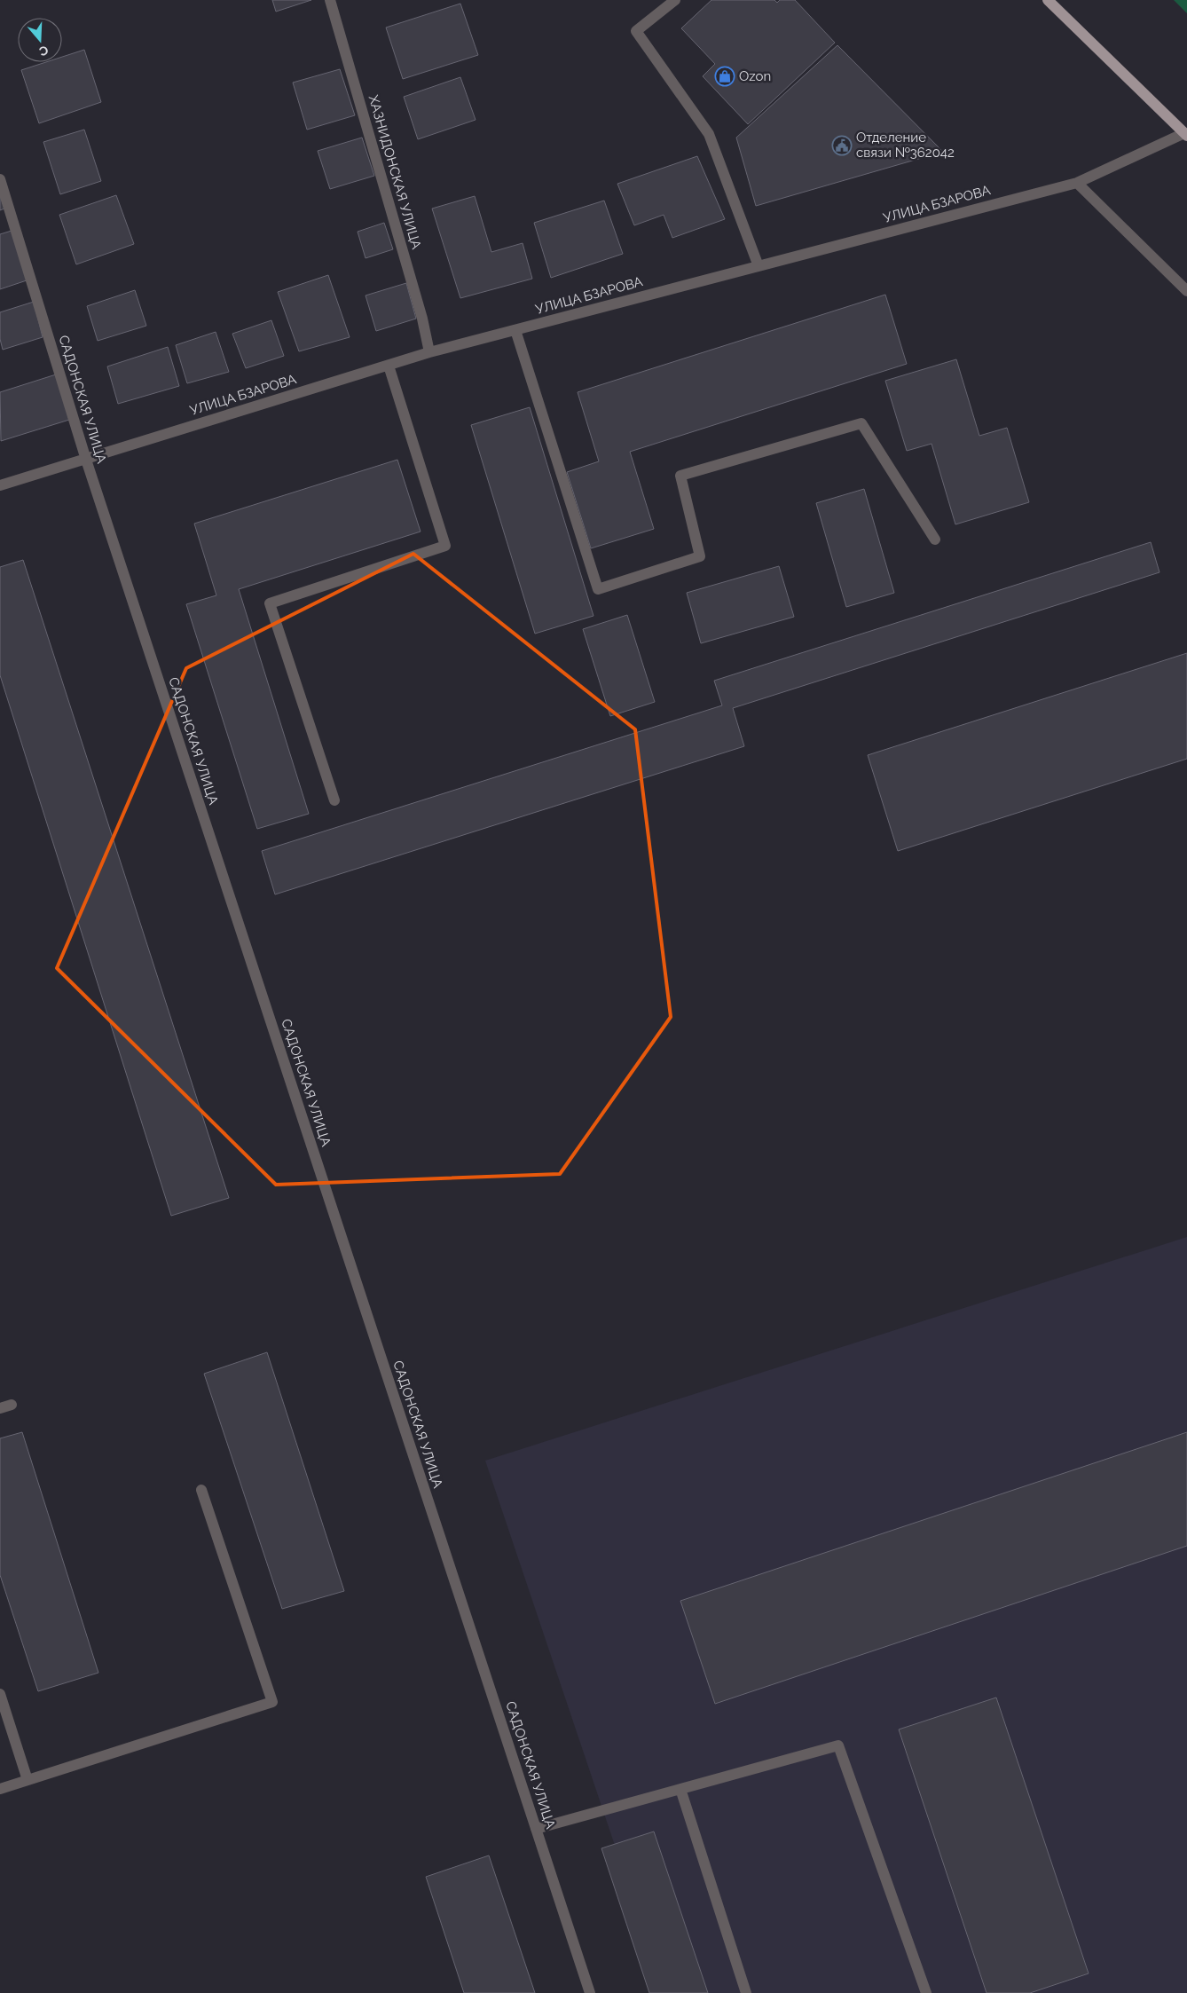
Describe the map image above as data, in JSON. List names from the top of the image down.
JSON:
{
  "streets": {
    "street": ["ХАЗНИДОНСКАЯ УЛИЦА", "УЛИЦА БЗАРОВА", "САДОНСКАЯ УЛИЦА"]
  },
  "crossings": [
    ["ХАЗНИДОНСКАЯ УЛИЦА", "УЛИЦА БЗАРОВА"],
    ["УЛИЦА БЗАРОВА", "САДОНСКАЯ УЛИЦА"]
  ],
  "places": {
    "shop": ["Ozon"],
    "public building": ["Отделение связи №362042"]
  },
  "north": "bottom"
}
